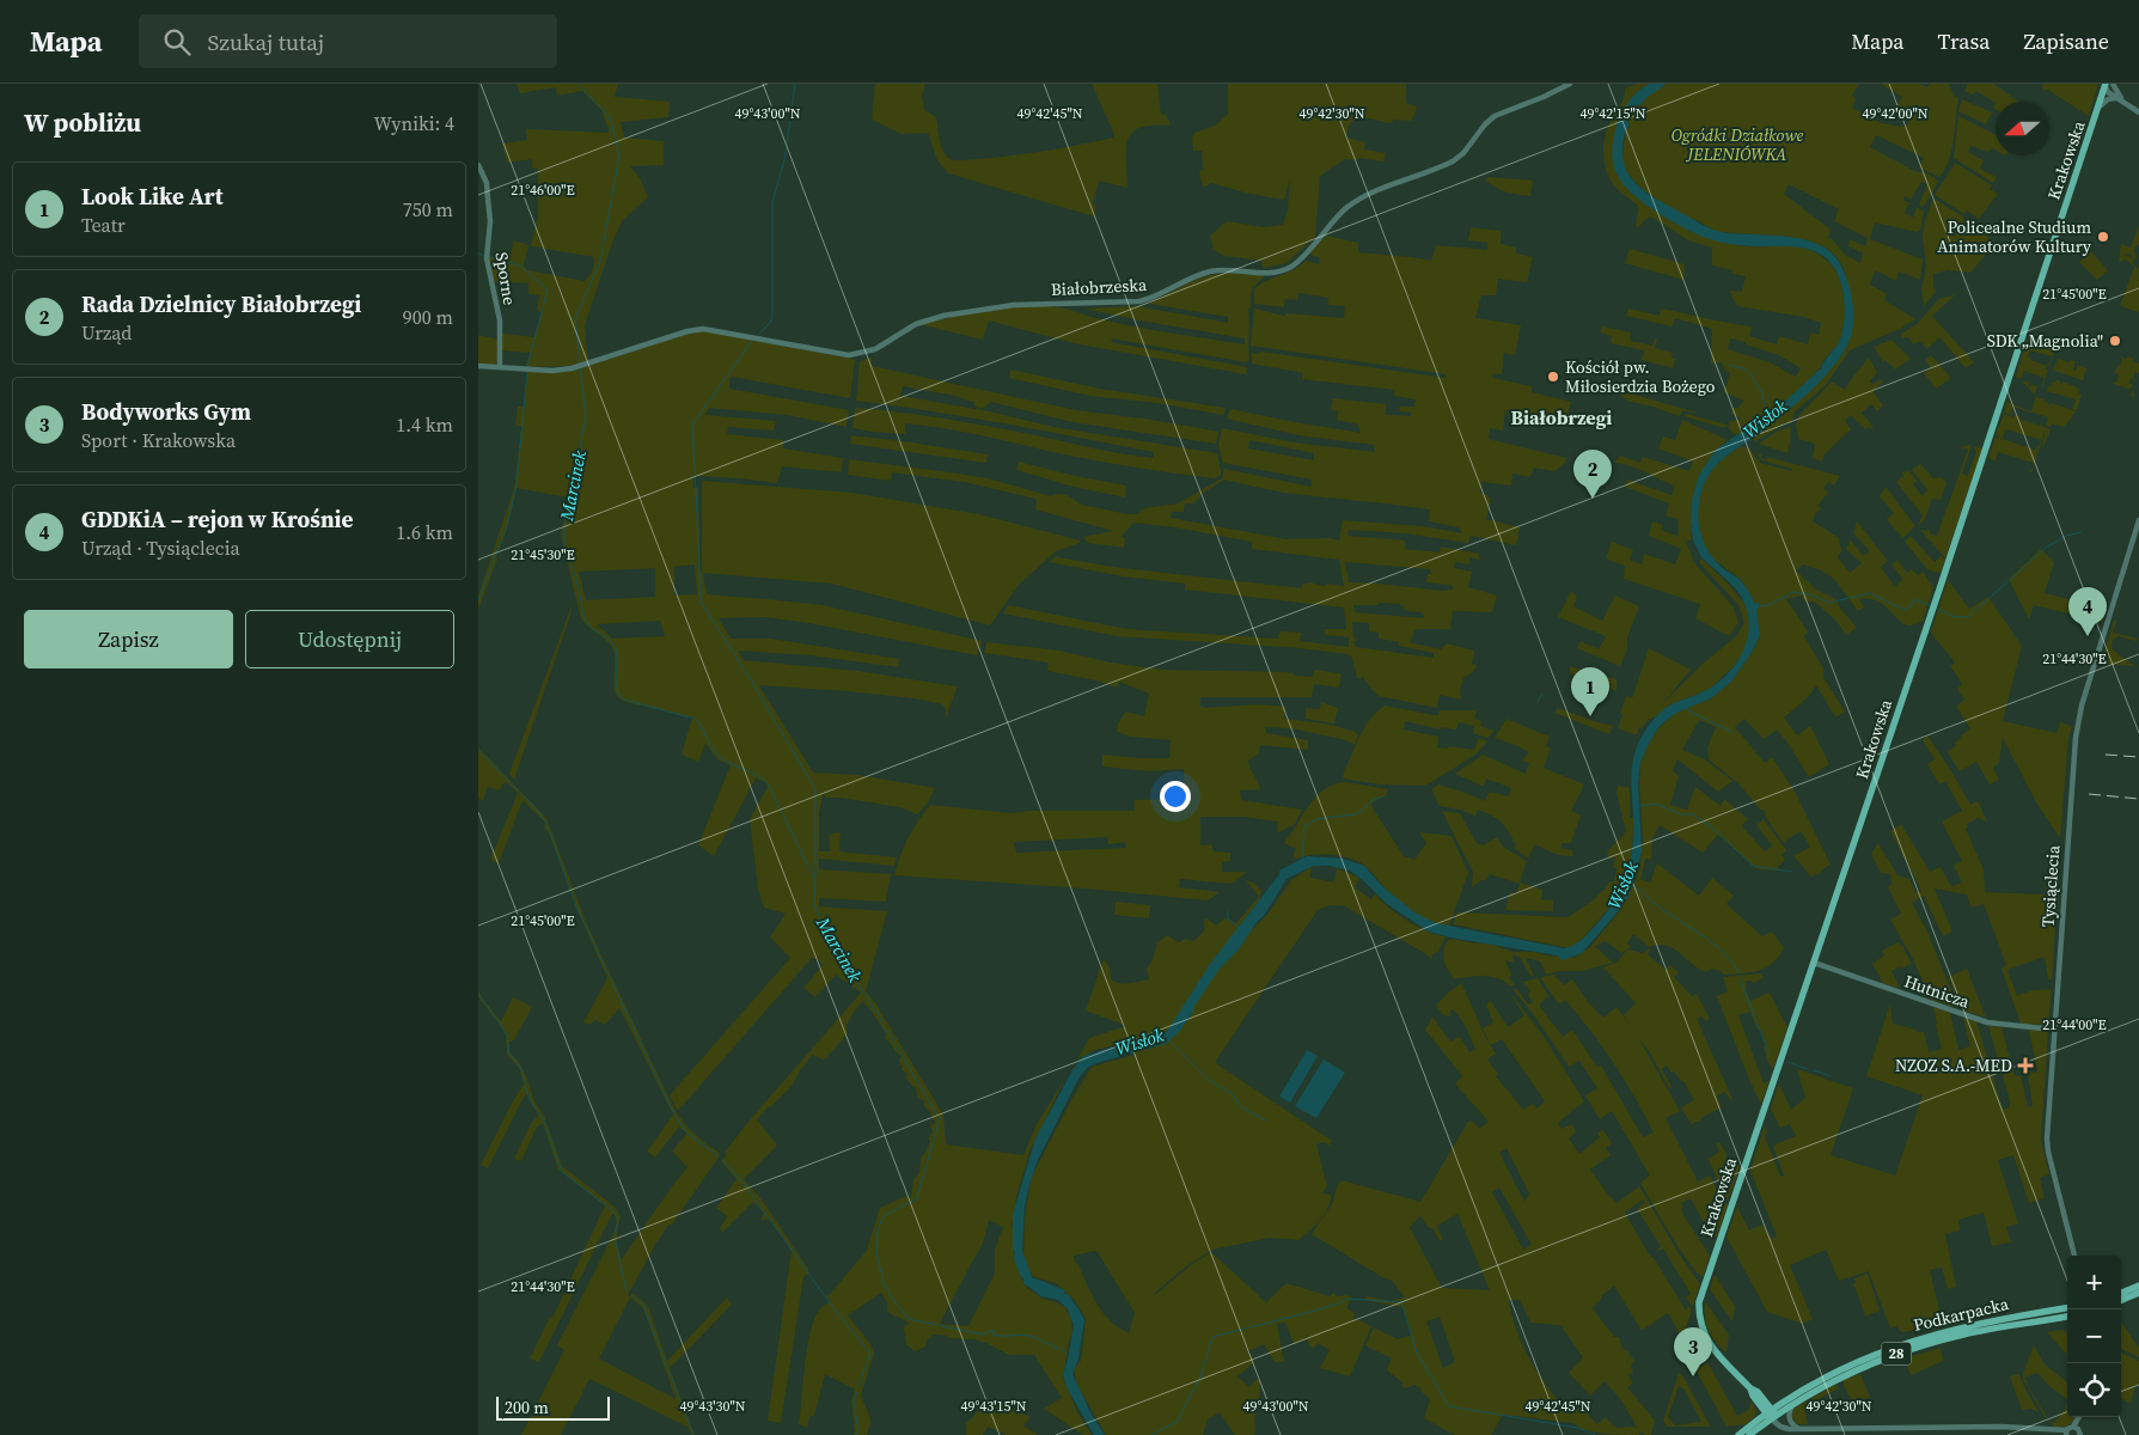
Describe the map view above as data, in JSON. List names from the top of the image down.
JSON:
{
  "streets": {
    "main road": ["Krakowska", "Podkarpacka", "28"],
    "street": [
      "Sporne",
      "Białobrzeska",
      "Tysiąclecia",
      "Hutnicza"
    ]
  },
  "crossings": [
    ["Krakowska", "Hutnicza"],
    ["Krakowska", "Podkarpacka"],
    ["Krakowska", "28"],
    ["Sporne", "Białobrzeska"],
    ["Tysiąclecia", "Hutnicza"],
    ["Podkarpacka", "28"]
  ],
  "districts": ["Białobrzegi"],
  "water": ["Wisłok", "Marcinek"],
  "parks": ["Ogródki Działkowe JELENIÓWKA"],
  "places": {
    "other": ["Policealne Studium Animatorów Kultury", "SDK „Magnolia\"", "Kościół pw. Miłosierdzia Bożego"],
    "health": ["NZOZ S.A.-MED"]
  },
  "scale_bar": "200 m",
  "north": "left",
  "page": {
    "header": "Mapa",
    "search": "Szukaj tutaj",
    "nav": ["Mapa", "Trasa", "Zapisane"],
    "heading": ["W pobliżu", "Wyniki: 4"],
    "list": [
      {
        "mark": "1",
        "name": "Look Like Art",
        "note": "Teatr",
        "value": "750 m"
      },
      {
        "mark": "2",
        "name": "Rada Dzielnicy Białobrzegi",
        "note": "Urząd",
        "value": "900 m"
      },
      {
        "mark": "3",
        "name": "Bodyworks Gym",
        "note": "Sport · Krakowska",
        "value": "1.4 km"
      },
      {
        "mark": "4",
        "name": "GDDKiA – rejon w Krośnie",
        "note": "Urząd · Tysiąclecia",
        "value": "1.6 km"
      }
    ],
    "pins": [
      "2",
      "4",
      "1",
      "3"
    ],
    "buttons": ["Zapisz", "Udostępnij"],
    "map_buttons": ["+", "−"],
    "scale": "200 m"
  },
  "coordinates": [
    "49°43'00\"N",
    "49°42'45\"N",
    "49°42'30\"N",
    "49°42'15\"N",
    "49°42'00\"N",
    "21°46'00\"E",
    "21°45'00\"E",
    "21°45'30\"E",
    "21°44'30\"E",
    "21°44'00\"E",
    "49°43'30\"N",
    "49°43'15\"N"
  ]
}
